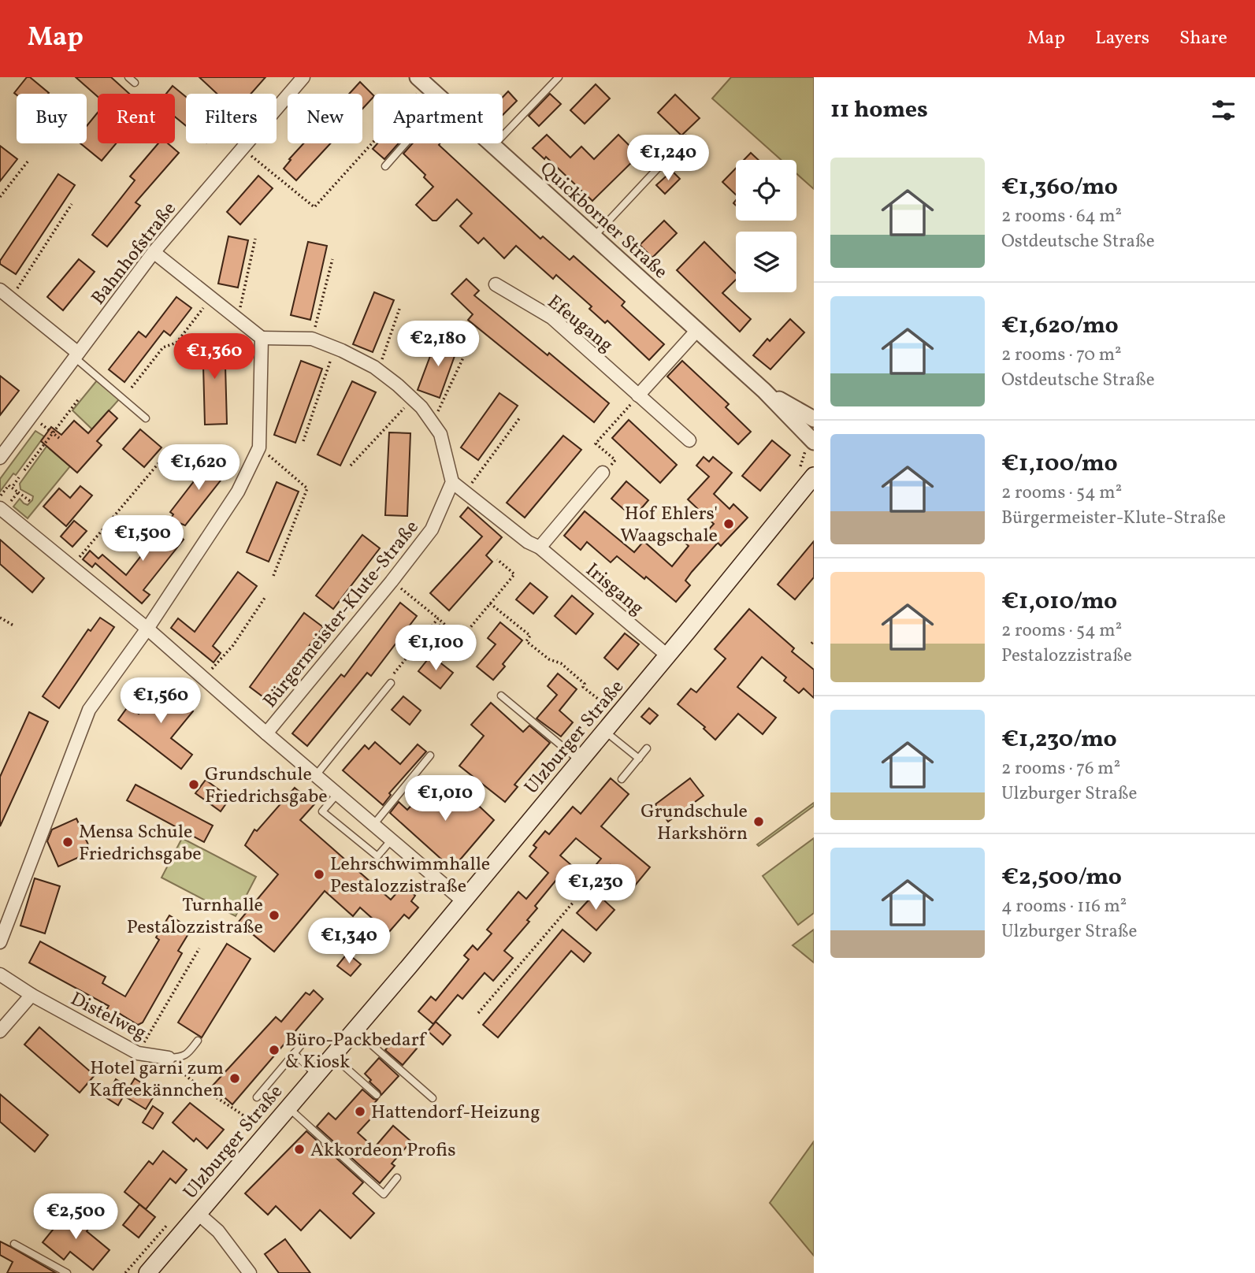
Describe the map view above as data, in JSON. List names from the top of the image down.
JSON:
{
  "streets": {
    "main road": ["Ulzburger Straße"],
    "street": [
      "Quickborner Straße",
      "Bahnhofstraße",
      "Efeugang",
      "Irisgang",
      "Bürgermeister-Klute-Straße",
      "Distelweg"
    ]
  },
  "crossings": [
    ["Irisgang", "Bürgermeister-Klute-Straße"],
    ["Irisgang", "Ulzburger Straße"]
  ],
  "places": [
    "Hof Ehlers' Waagschale",
    "Grundschule Friedrichsgabe",
    "Grundschule Harkshörn",
    "Mensa Schule Friedrichsgabe",
    "Lehrschwimmhalle Pestalozzistraße",
    "Turnhalle Pestalozzistraße",
    "Büro-Packbedarf & Kiosk",
    "Hotel garni zum Kaffeekännchen",
    "Hattendorf-Heizung",
    "Akkordeon Profis"
  ],
  "page": {
    "header": "Map",
    "nav": ["Map", "Layers", "Share"],
    "heading": "11 homes",
    "chip": [
      "Buy",
      "Rent",
      "Filters",
      "New",
      "Apartment"
    ],
    "price": [
      "€1,240",
      "€2,180",
      "€1,360",
      "€1,620",
      "€1,500",
      "€1,100",
      "€1,560",
      "€1,010",
      "€1,230",
      "€1,340",
      "€2,500"
    ],
    "list": [
      {
        "name": "€1,360/mo",
        "note": "2 rooms · 64 m² · Ostdeutsche Straße"
      },
      {
        "name": "€1,620/mo",
        "note": "2 rooms · 70 m² · Ostdeutsche Straße"
      },
      {
        "name": "€1,100/mo",
        "note": "2 rooms · 54 m² · Bürgermeister-Klute-Straße"
      },
      {
        "name": "€1,010/mo",
        "note": "2 rooms · 54 m² · Pestalozzistraße"
      },
      {
        "name": "€1,230/mo",
        "note": "2 rooms · 76 m² · Ulzburger Straße"
      },
      {
        "name": "€2,500/mo",
        "note": "4 rooms · 116 m² · Ulzburger Straße"
      }
    ]
  }
}
